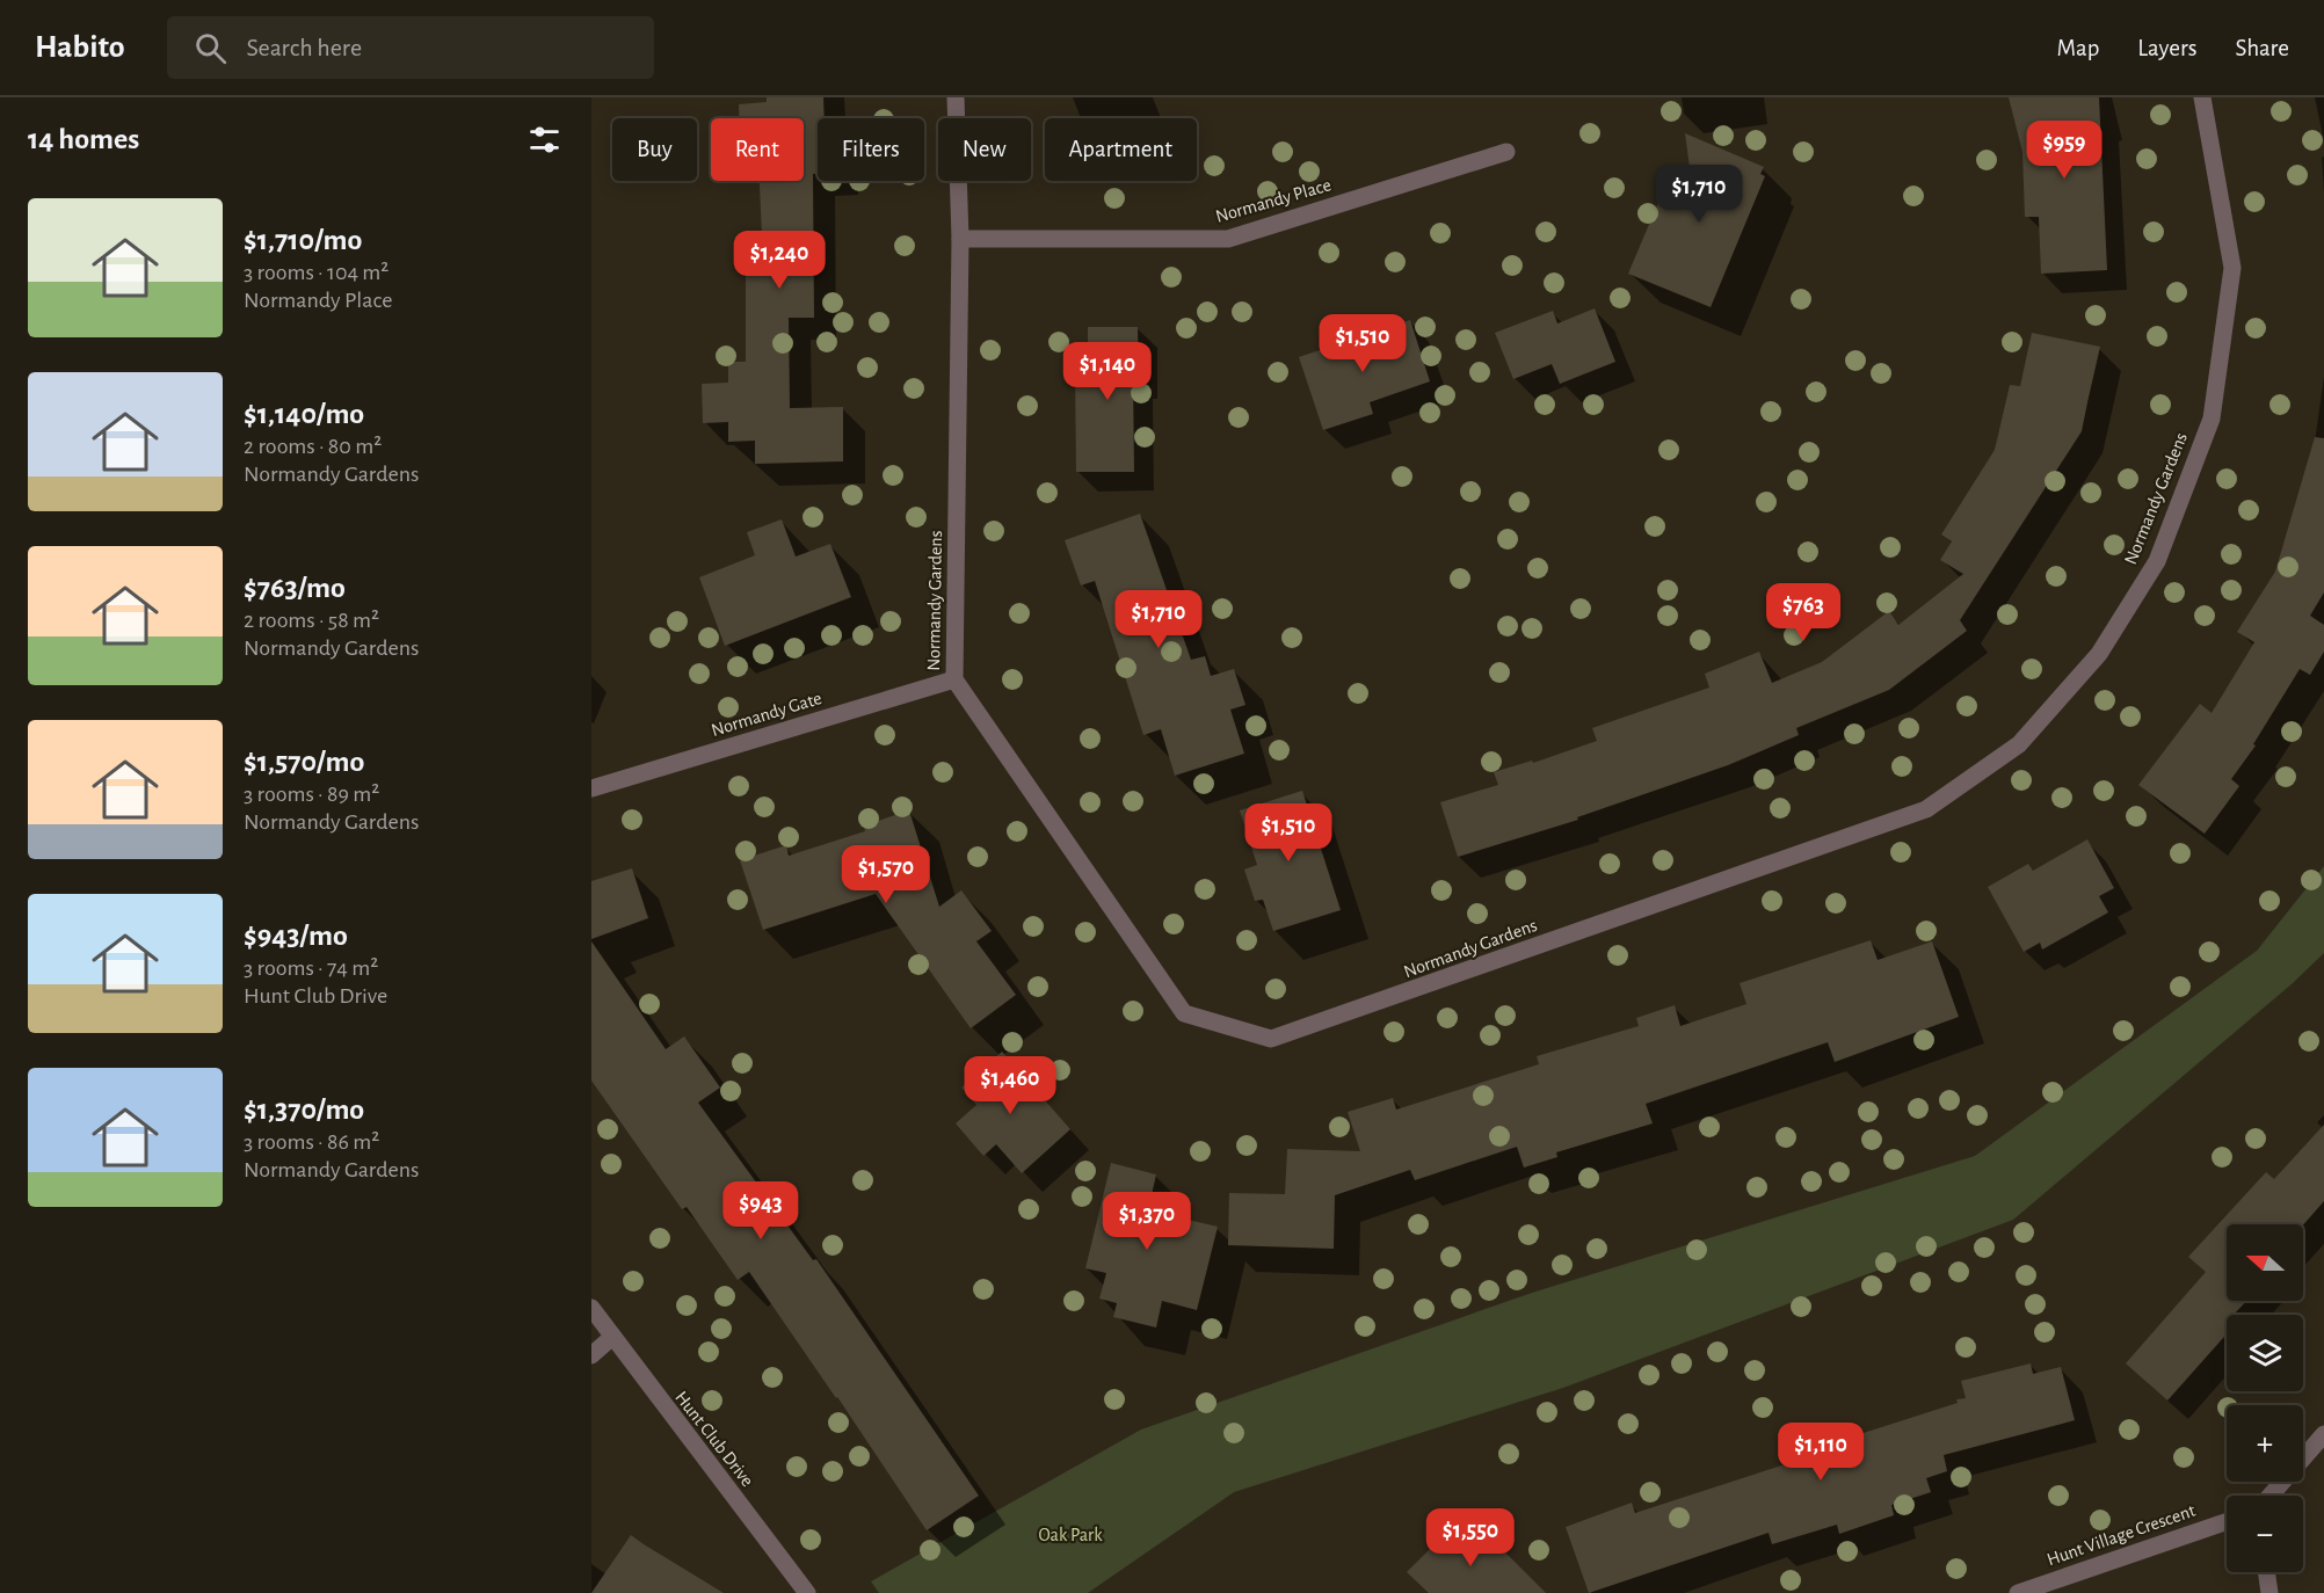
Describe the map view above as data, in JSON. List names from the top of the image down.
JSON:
{
  "streets": {
    "street": [
      "Normandy Place",
      "Normandy Gardens",
      "Normandy Gate",
      "Hunt Club Drive",
      "Hunt Village Crescent"
    ]
  },
  "crossings": [
    ["Normandy Place", "Normandy Gardens"],
    ["Normandy Gardens", "Normandy Gate"]
  ],
  "parks": ["Oak Park"],
  "north": "left",
  "page": {
    "header": "Habito",
    "search": "Search here",
    "nav": ["Map", "Layers", "Share"],
    "heading": "14 homes",
    "chip": [
      "Buy",
      "Rent",
      "Filters",
      "New",
      "Apartment"
    ],
    "price": [
      "$959",
      "$1,710",
      "$1,240",
      "$1,510",
      "$1,140",
      "$763",
      "$1,710",
      "$1,510",
      "$1,570",
      "$1,460",
      "$943",
      "$1,370",
      "$1,110",
      "$1,550"
    ],
    "list": [
      {
        "name": "$1,710/mo",
        "note": "3 rooms · 104 m² · Normandy Place"
      },
      {
        "name": "$1,140/mo",
        "note": "2 rooms · 80 m² · Normandy Gardens"
      },
      {
        "name": "$763/mo",
        "note": "2 rooms · 58 m² · Normandy Gardens"
      },
      {
        "name": "$1,570/mo",
        "note": "3 rooms · 89 m² · Normandy Gardens"
      },
      {
        "name": "$943/mo",
        "note": "3 rooms · 74 m² · Hunt Club Drive"
      },
      {
        "name": "$1,370/mo",
        "note": "3 rooms · 86 m² · Normandy Gardens"
      }
    ],
    "map_buttons": ["+", "−"]
  }
}
